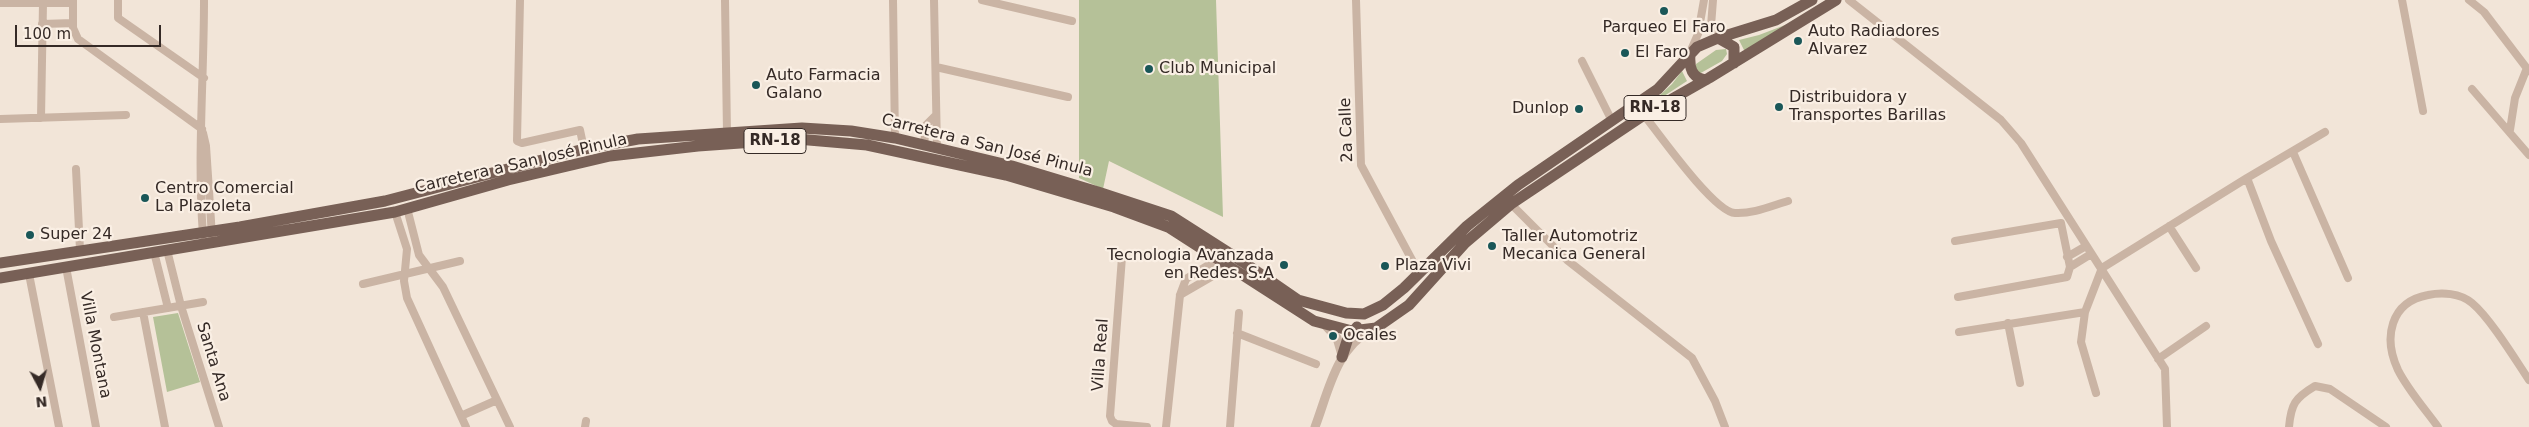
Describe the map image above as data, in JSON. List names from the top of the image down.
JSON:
{
  "streets": {
    "main road": ["RN-18", "Carretera a San José Pinula"],
    "street": [
      "2a Calle",
      "Villa Montana",
      "Villa Real",
      "Santa Ana"
    ]
  },
  "crossings": [
    ["2a Calle", "Carretera a San José Pinula"],
    ["Carretera a San José Pinula", "Villa Montana"],
    ["Carretera a San José Pinula", "Santa Ana"]
  ],
  "places": [
    "Parqueo El Faro",
    "Auto Radiadores Alvarez",
    "El Faro",
    "Club Municipal",
    "Auto Farmacia Galano",
    "Distribuidora y Transportes Barillas",
    "Dunlop",
    "Centro Comercial La Plazoleta",
    "Super 24",
    "Taller Automotriz Mecanica General",
    "Tecnologia Avanzada en Redes. S.A",
    "Plaza Vivi",
    "Ocales"
  ],
  "scale_bar": "100 m",
  "north": "bottom"
}
